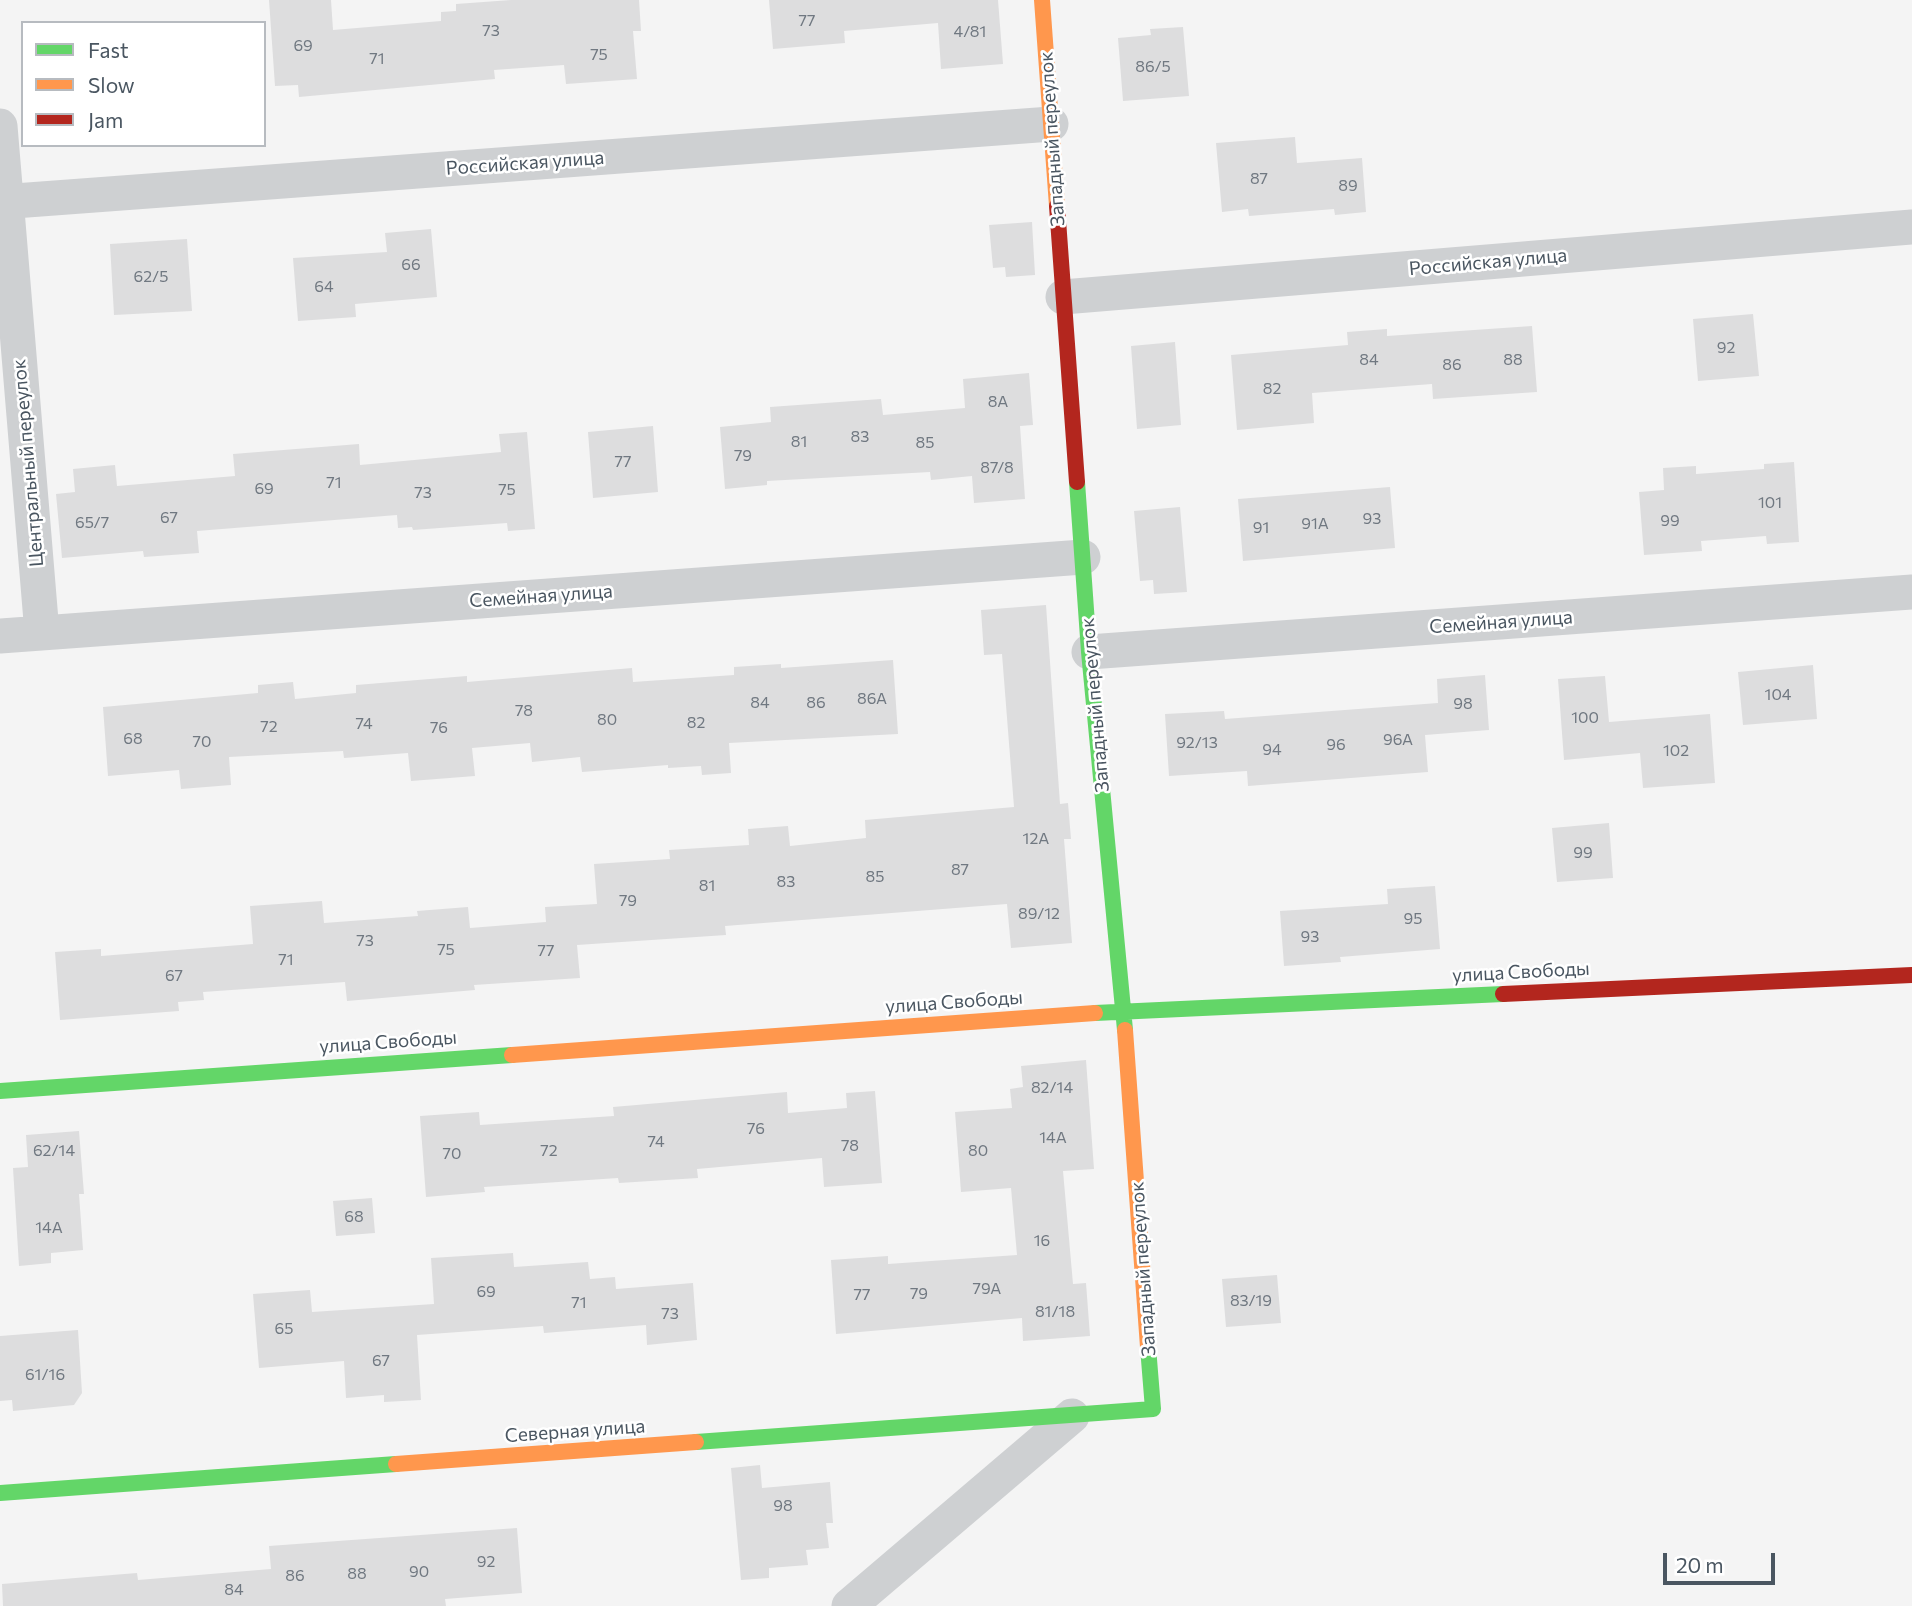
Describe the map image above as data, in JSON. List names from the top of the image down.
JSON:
{
  "streets": {
    "street": [
      "Западный переулок",
      "Российская улица",
      "Центральный переулок",
      "Семейная улица",
      "улица Свободы",
      "Северная улица"
    ]
  },
  "crossings": [
    ["Западный переулок", "Российская улица"],
    ["Западный переулок", "Семейная улица"],
    ["Западный переулок", "улица Свободы"],
    ["Западный переулок", "Северная улица"],
    ["Российская улица", "Центральный переулок"],
    ["Центральный переулок", "Семейная улица"]
  ],
  "house_numbers": [
    "77",
    "73",
    "4/81",
    "69",
    "75",
    "71",
    "86/5",
    "87",
    "89",
    "66",
    "62/5",
    "64",
    "92",
    "84",
    "88",
    "86",
    "82",
    "8А",
    "83",
    "81",
    "85",
    "79",
    "77",
    "87/8",
    "71",
    "69",
    "75",
    "73",
    "101",
    "67",
    "93",
    "99",
    "65/7",
    "91А",
    "91",
    "104",
    "86А",
    "84",
    "86",
    "98",
    "78",
    "100",
    "80",
    "82",
    "74",
    "72",
    "76",
    "68",
    "96А",
    "70",
    "92/13",
    "96",
    "94",
    "102",
    "12А",
    "99",
    "87",
    "85",
    "83",
    "81",
    "79",
    "89/12",
    "95",
    "93",
    "73",
    "75",
    "77",
    "71",
    "67",
    "82/14",
    "76",
    "14А",
    "74",
    "78",
    "62/14",
    "72",
    "80",
    "70",
    "68",
    "14А",
    "16",
    "79А",
    "69",
    "79",
    "77",
    "83/19",
    "71",
    "81/18",
    "73",
    "65",
    "67",
    "61/16",
    "98",
    "92",
    "90",
    "88",
    "86",
    "84"
  ],
  "legend": ["Fast", "Slow", "Jam"],
  "scale_bar": "20 m"
}
